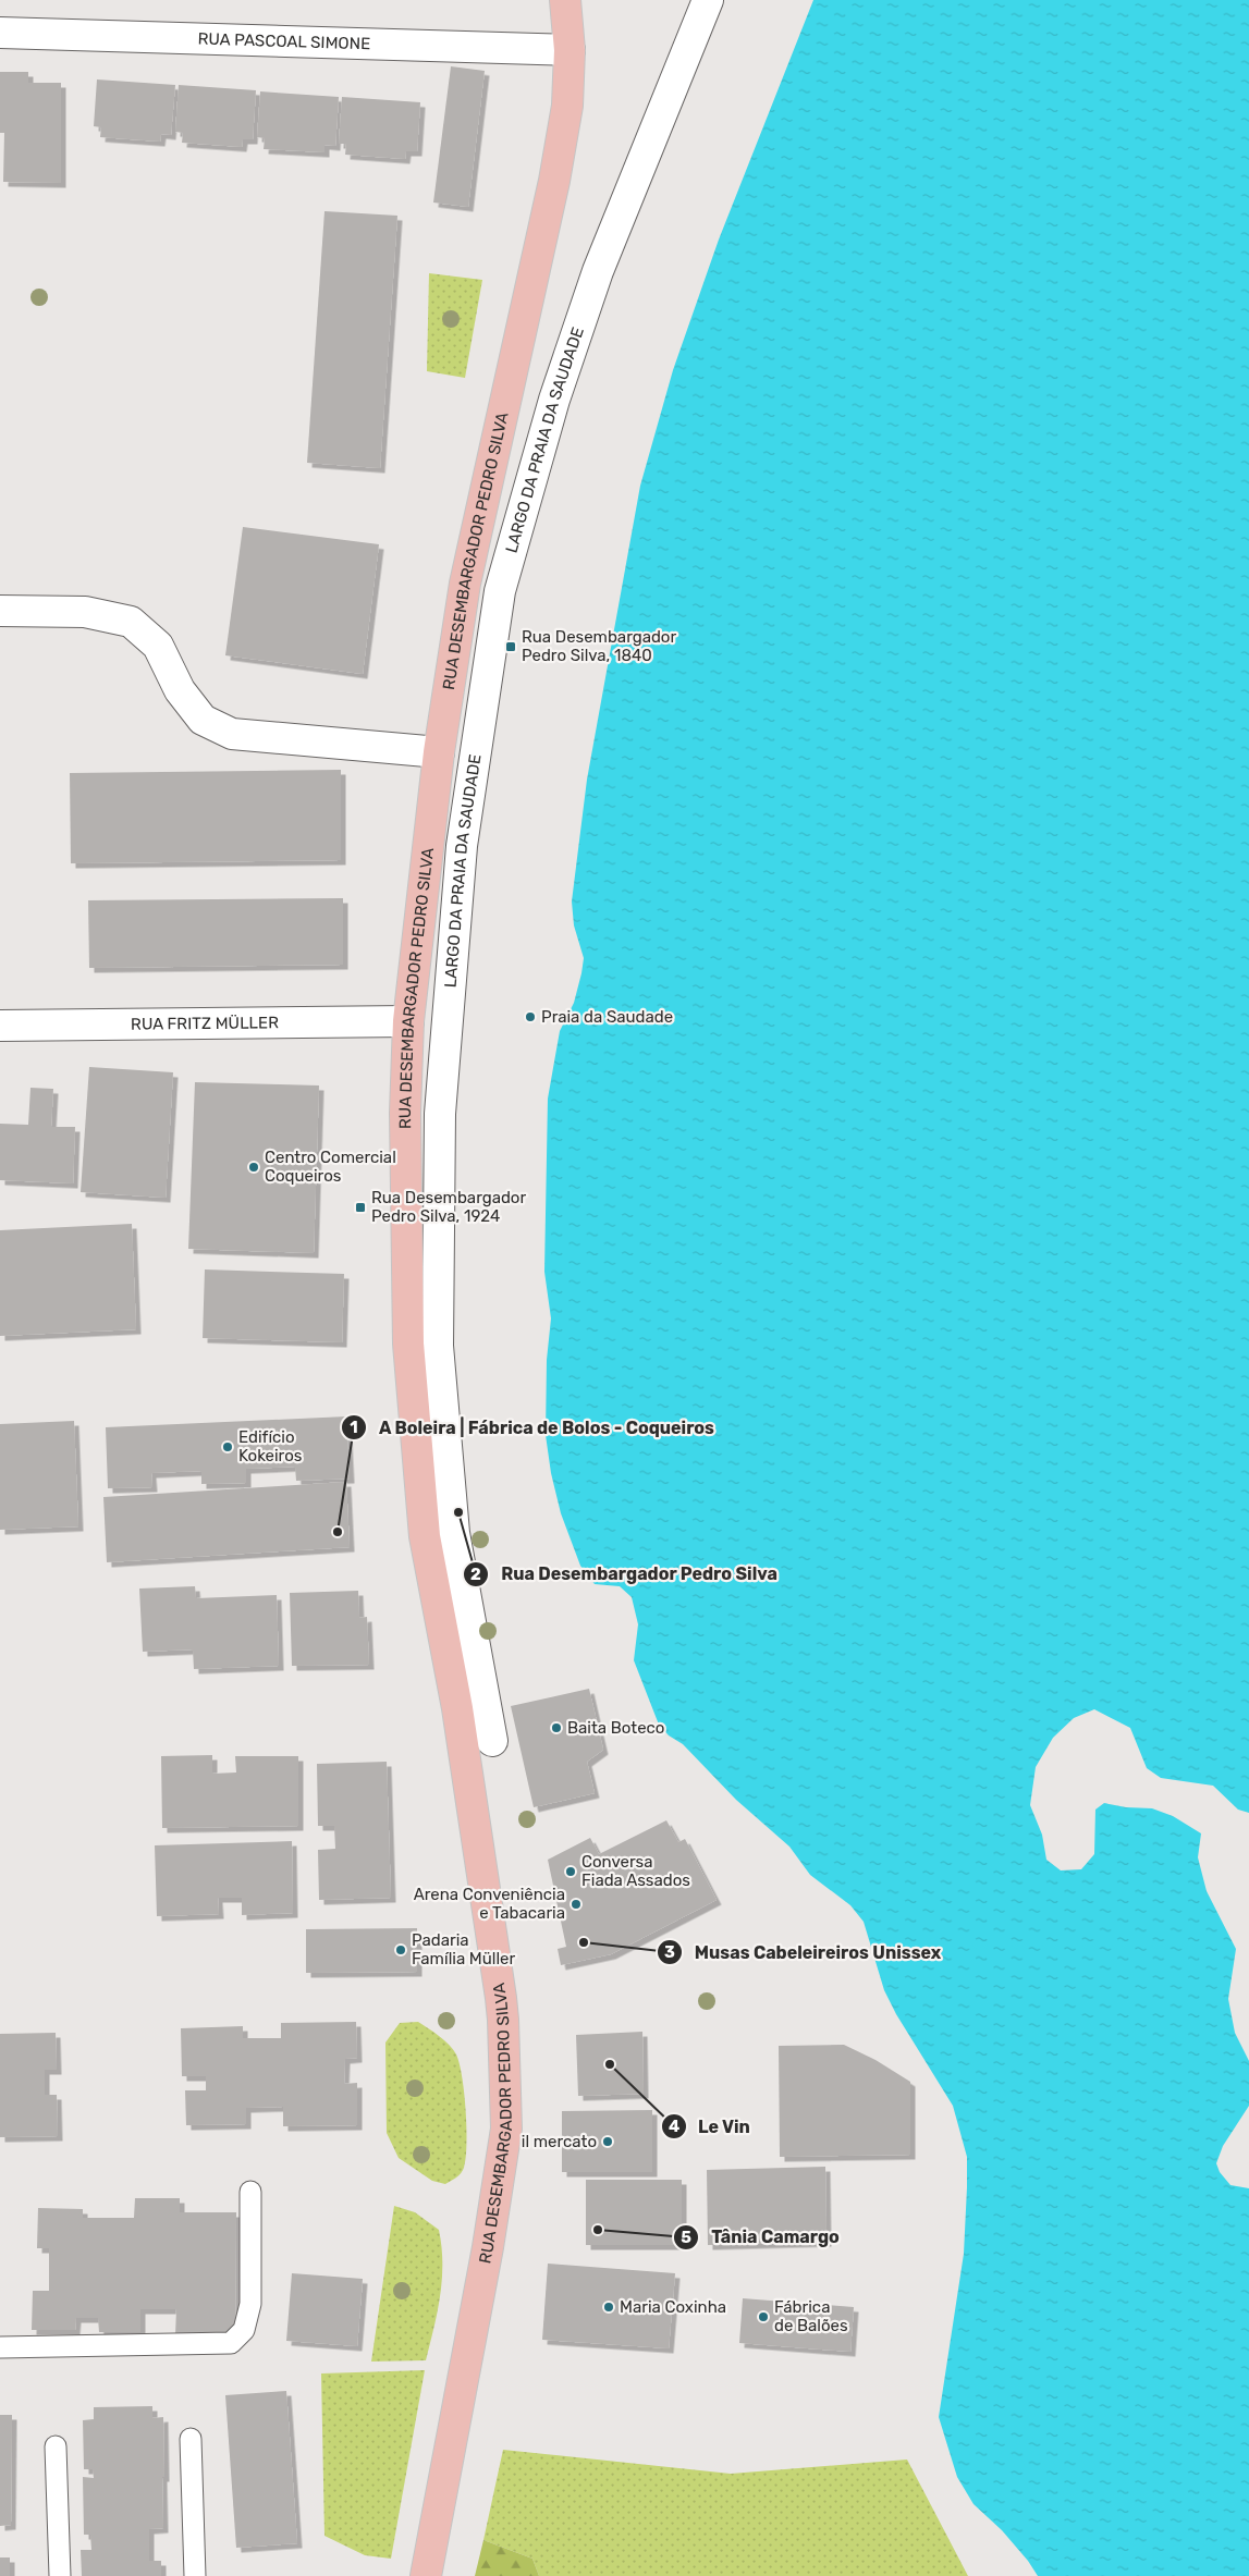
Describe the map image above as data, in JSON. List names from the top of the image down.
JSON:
{
  "streets": {
    "main road": ["RUA DESEMBARGADOR PEDRO SILVA"],
    "street": ["RUA PASCOAL SIMONE", "LARGO DA PRAIA DA SAUDADE", "RUA FRITZ MÜLLER"]
  },
  "crossings": [
    ["RUA PASCOAL SIMONE", "RUA DESEMBARGADOR PEDRO SILVA"],
    ["RUA DESEMBARGADOR PEDRO SILVA", "RUA FRITZ MÜLLER"]
  ],
  "places": {
    "transit": ["Rua Desembargador Pedro Silva, 1840", "Rua Desembargador Pedro Silva, 1924"],
    "other": [
      "Praia da Saudade",
      "Centro Comercial Coqueiros",
      "Edifício Kokeiros",
      "Rua Desembargador Pedro Silva",
      "A Boleira | Fábrica de Bolos - Coqueiros",
      "Baita Boteco",
      "Conversa Fiada Assados",
      "Arena Conveniência e Tabacaria",
      "Musas Cabeleireiros Unissex",
      "Padaria Família Müller",
      "Le Vin",
      "il mercato",
      "Tânia Camargo",
      "Maria Coxinha",
      "Fábrica de Balões"
    ]
  }
}
